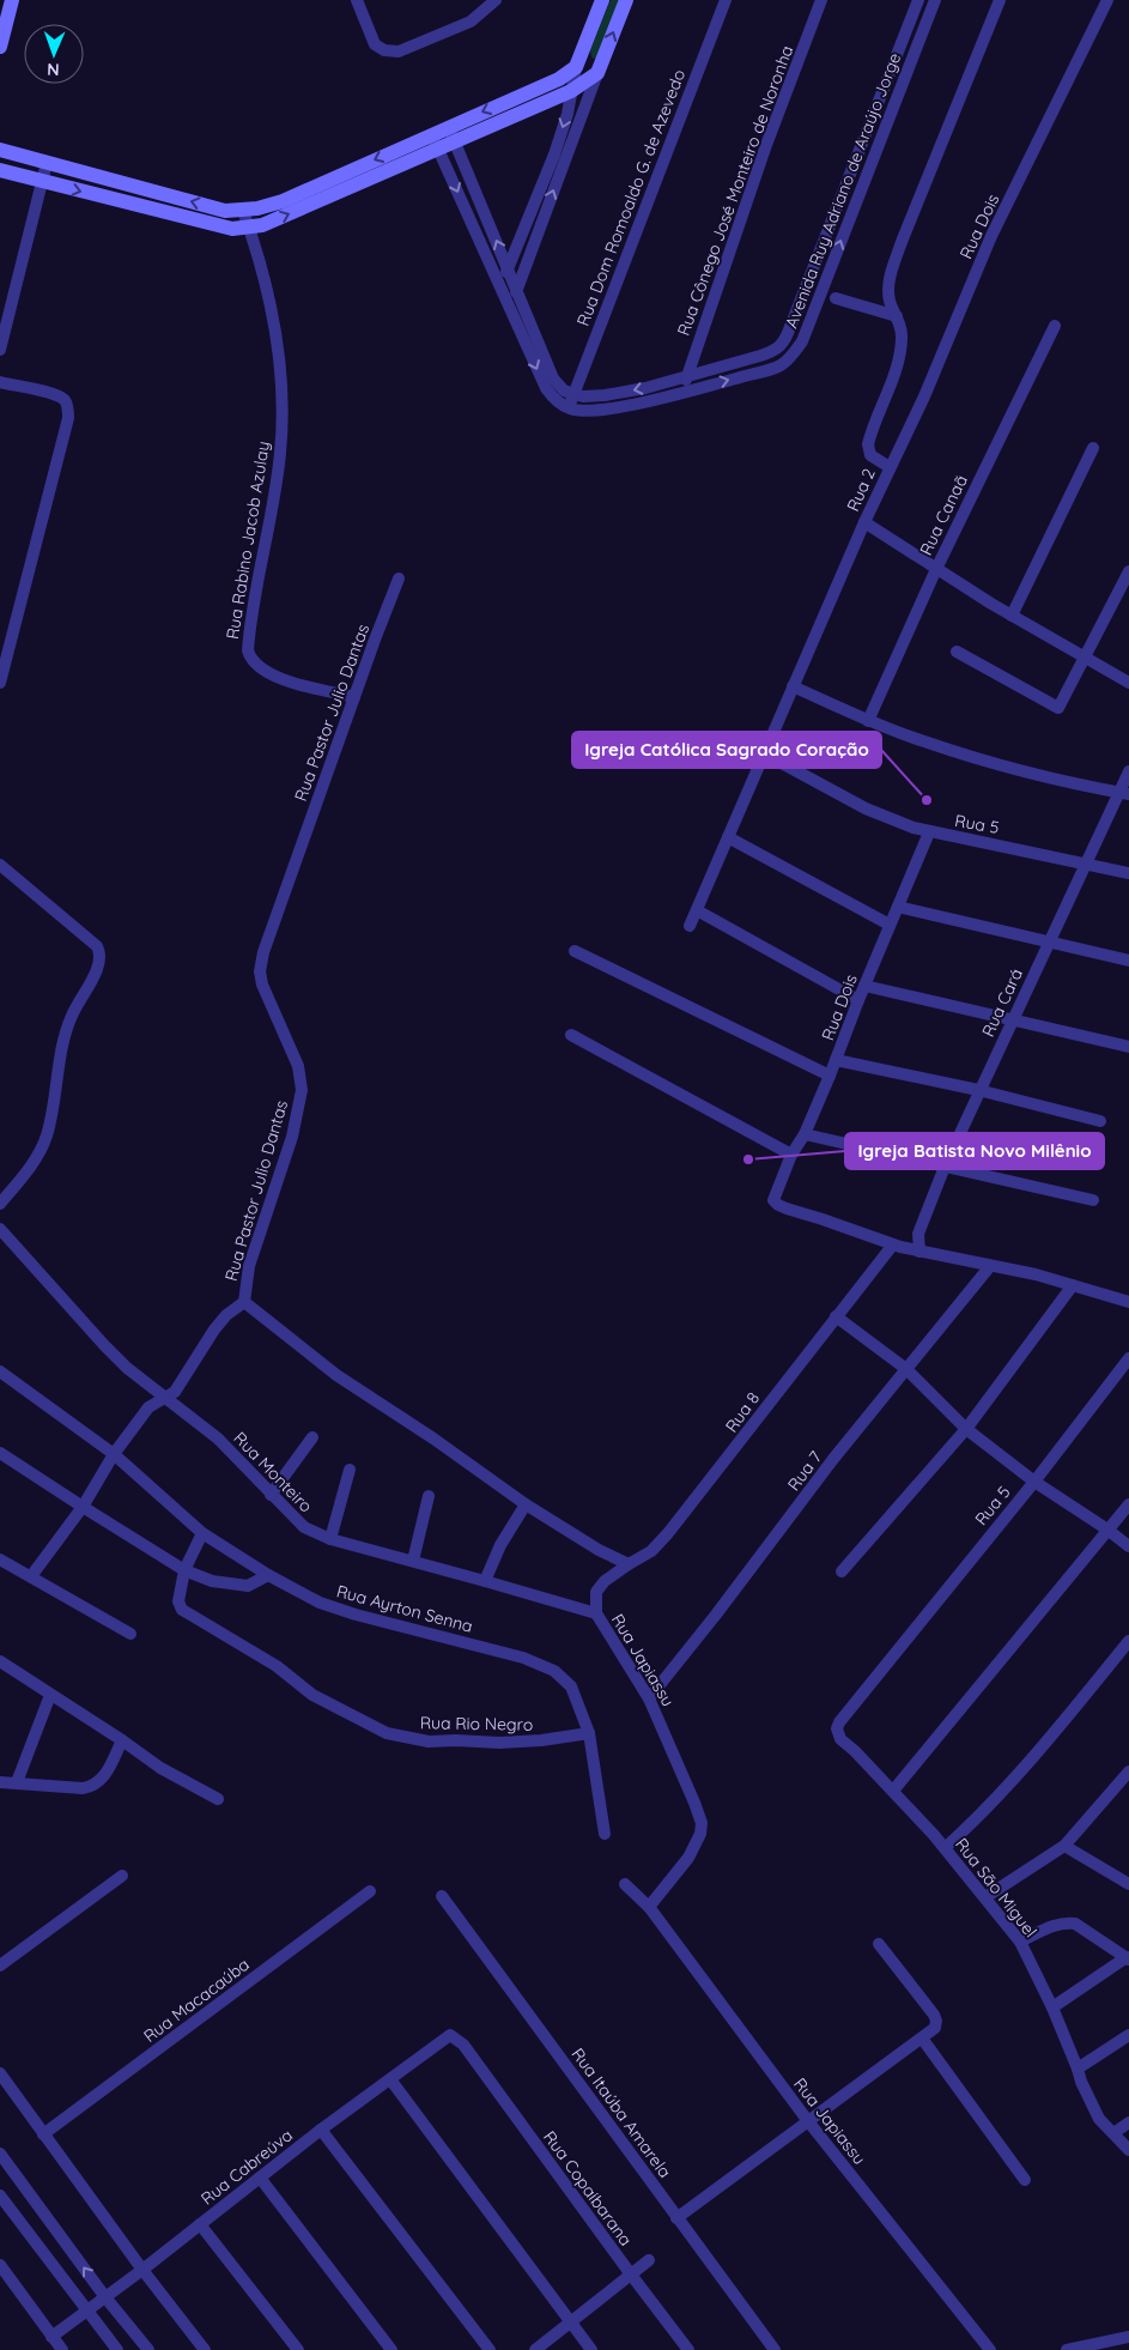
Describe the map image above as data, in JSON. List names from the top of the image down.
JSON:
{
  "streets": {
    "street": [
      "Rua Cônego José Monteiro de Noronha",
      "Avenida Ruy Adriano de Araújo Jorge",
      "Rua Dom Romoaldo G. de Azevedo",
      "Rua Dois",
      "Rua 2",
      "Rua Canaã",
      "Rua Rabino Jacob Azulay",
      "Rua Pastor Julio Dantas",
      "Rua 5",
      "Rua Cará",
      "Rua 8",
      "Rua 7",
      "Rua Monteiro",
      "Rua Ayrton Senna",
      "Rua Japiassu",
      "Rua Rio Negro",
      "Rua São Miguel",
      "Rua Macacaúba",
      "Rua Itaúba Amarela",
      "Rua Cabreúva",
      "Rua Copaibarana"
    ]
  },
  "crossings": [
    ["Rua Cônego José Monteiro de Noronha", "Avenida Ruy Adriano de Araújo Jorge"],
    ["Avenida Ruy Adriano de Araújo Jorge", "Rua Dom Romoaldo G. de Azevedo"],
    ["Rua Dois", "Rua 2"],
    ["Rua Dois", "Rua 5"],
    ["Rua Dois", "Rua 8"],
    ["Rua 2", "Rua 5"],
    ["Rua Rabino Jacob Azulay", "Rua Pastor Julio Dantas"],
    ["Rua Pastor Julio Dantas", "Rua 8"],
    ["Rua Pastor Julio Dantas", "Rua Japiassu"],
    ["Rua 5", "Rua Cará"],
    ["Rua 5", "Rua São Miguel"],
    ["Rua Cará", "Rua 8"],
    ["Rua 8", "Rua Japiassu"],
    ["Rua 7", "Rua Japiassu"],
    ["Rua Monteiro", "Rua Japiassu"],
    ["Rua Ayrton Senna", "Rua Rio Negro"],
    ["Rua Cabreúva", "Rua Copaibarana"]
  ],
  "places": ["Igreja Católica Sagrado Coração", "Igreja Batista Novo Milênio"],
  "north": "bottom"
}
